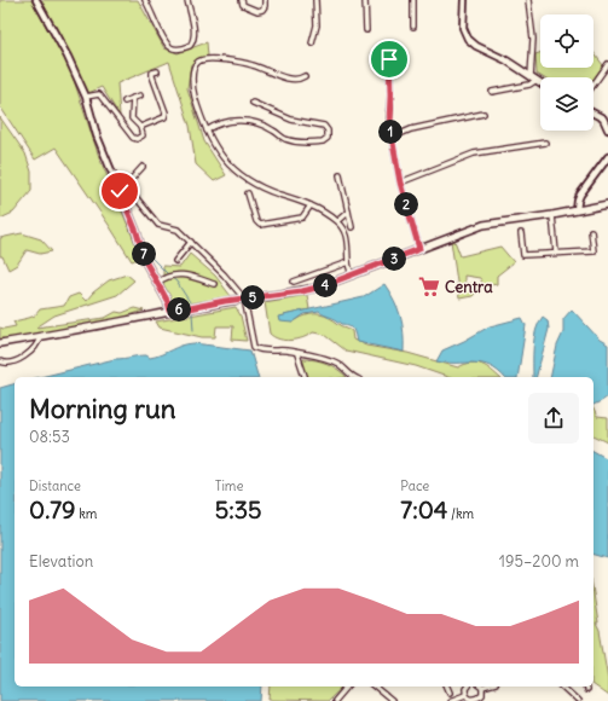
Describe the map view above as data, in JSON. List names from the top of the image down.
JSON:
{
  "places": {
    "supermarket": ["Centra"]
  },
  "page": {
    "pins": [
      "1",
      "2",
      "7",
      "3",
      "4",
      "5",
      "6"
    ],
    "heading": ["Morning run", "08:53"],
    "stats": [
      ["Distance", "0.79 km"],
      ["Time", "5:35"],
      ["Pace", "7:04 /km"]
    ],
    "chart": ["Elevation", "195–200 m"]
  }
}
